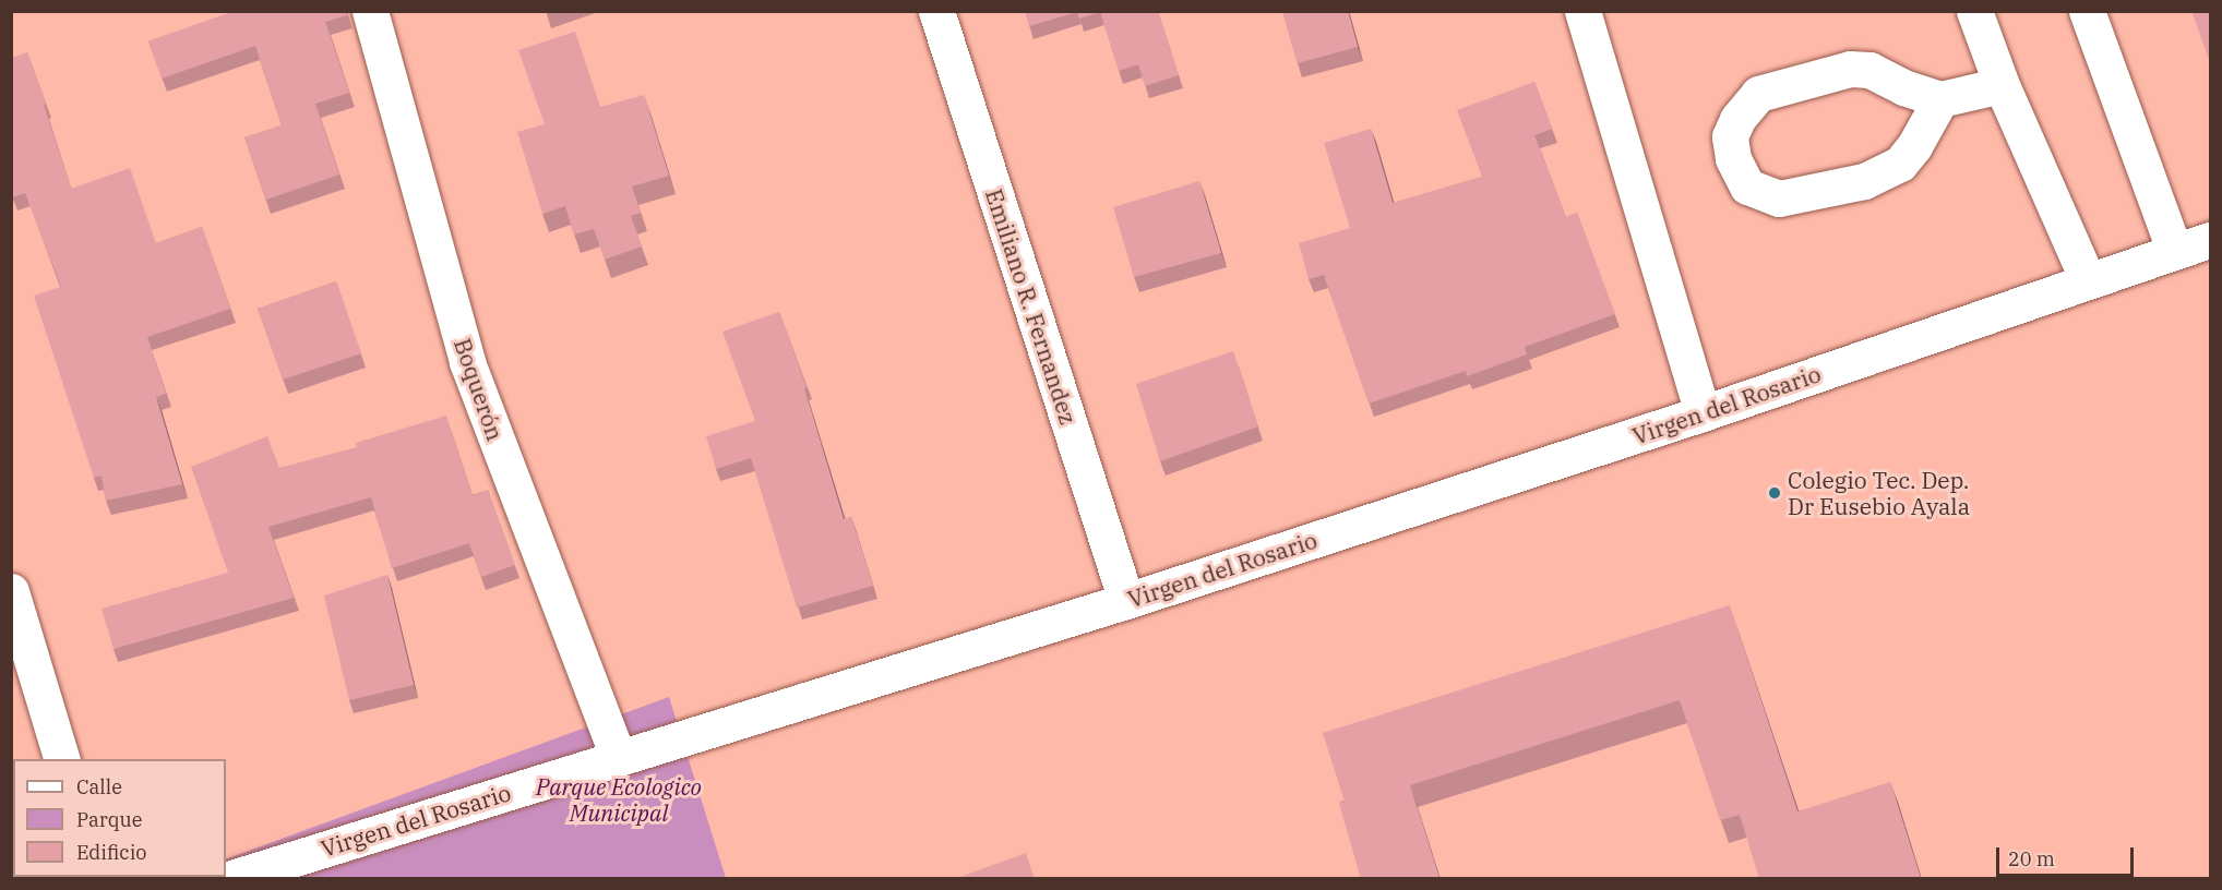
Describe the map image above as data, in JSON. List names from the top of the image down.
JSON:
{
  "streets": {
    "street": ["Emiliano R. Fernandez", "Boquerón", "Virgen del Rosario"]
  },
  "crossings": [
    ["Emiliano R. Fernandez", "Virgen del Rosario"],
    ["Boquerón", "Virgen del Rosario"]
  ],
  "parks": ["Parque Ecologico Municipal"],
  "places": ["Colegio Tec. Dep. Dr Eusebio Ayala"],
  "legend": ["Calle", "Parque", "Edificio"],
  "scale_bar": "20 m"
}
